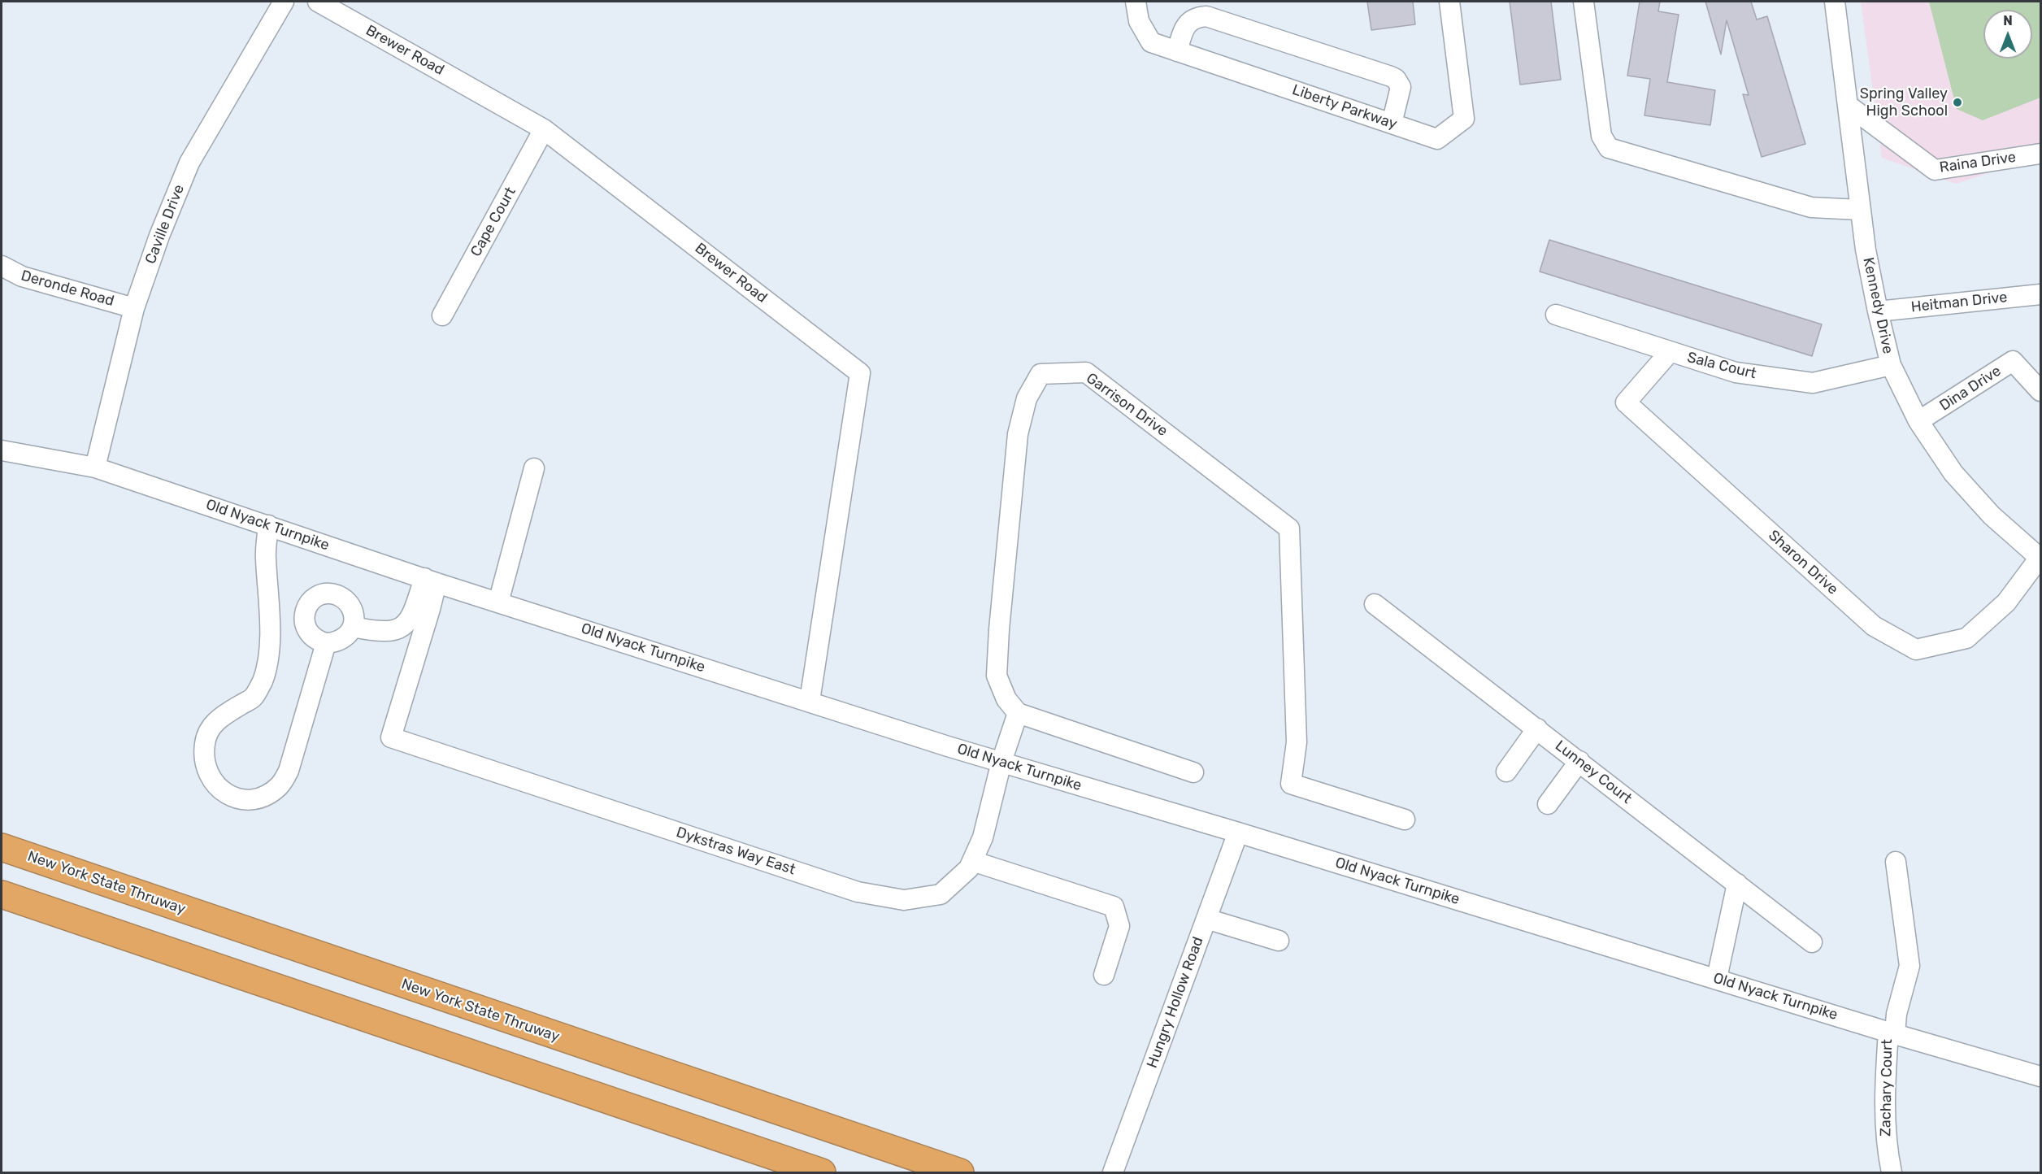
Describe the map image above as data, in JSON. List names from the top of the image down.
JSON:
{
  "streets": {
    "highway": ["New York State Thruway"],
    "street": [
      "Brewer Road",
      "Liberty Parkway",
      "Raina Drive",
      "Cape Court",
      "Caville Drive",
      "Deronde Road",
      "Heitman Drive",
      "Kennedy Drive",
      "Sala Court",
      "Dina Drive",
      "Garrison Drive",
      "Old Nyack Turnpike",
      "Sharon Drive",
      "Lunney Court",
      "Dykstras Way East",
      "Hungry Hollow Road",
      "Zachary Court"
    ]
  },
  "crossings": [
    ["Brewer Road", "Cape Court"],
    ["Brewer Road", "Old Nyack Turnpike"],
    ["Raina Drive", "Kennedy Drive"],
    ["Caville Drive", "Deronde Road"],
    ["Caville Drive", "Old Nyack Turnpike"],
    ["Heitman Drive", "Kennedy Drive"],
    ["Kennedy Drive", "Sala Court"],
    ["Kennedy Drive", "Dina Drive"],
    ["Kennedy Drive", "Sharon Drive"],
    ["Sala Court", "Sharon Drive"],
    ["Old Nyack Turnpike", "Dykstras Way East"],
    ["Old Nyack Turnpike", "Hungry Hollow Road"],
    ["Old Nyack Turnpike", "Zachary Court"]
  ],
  "places": ["Spring Valley High School"],
  "north": "top"
}
